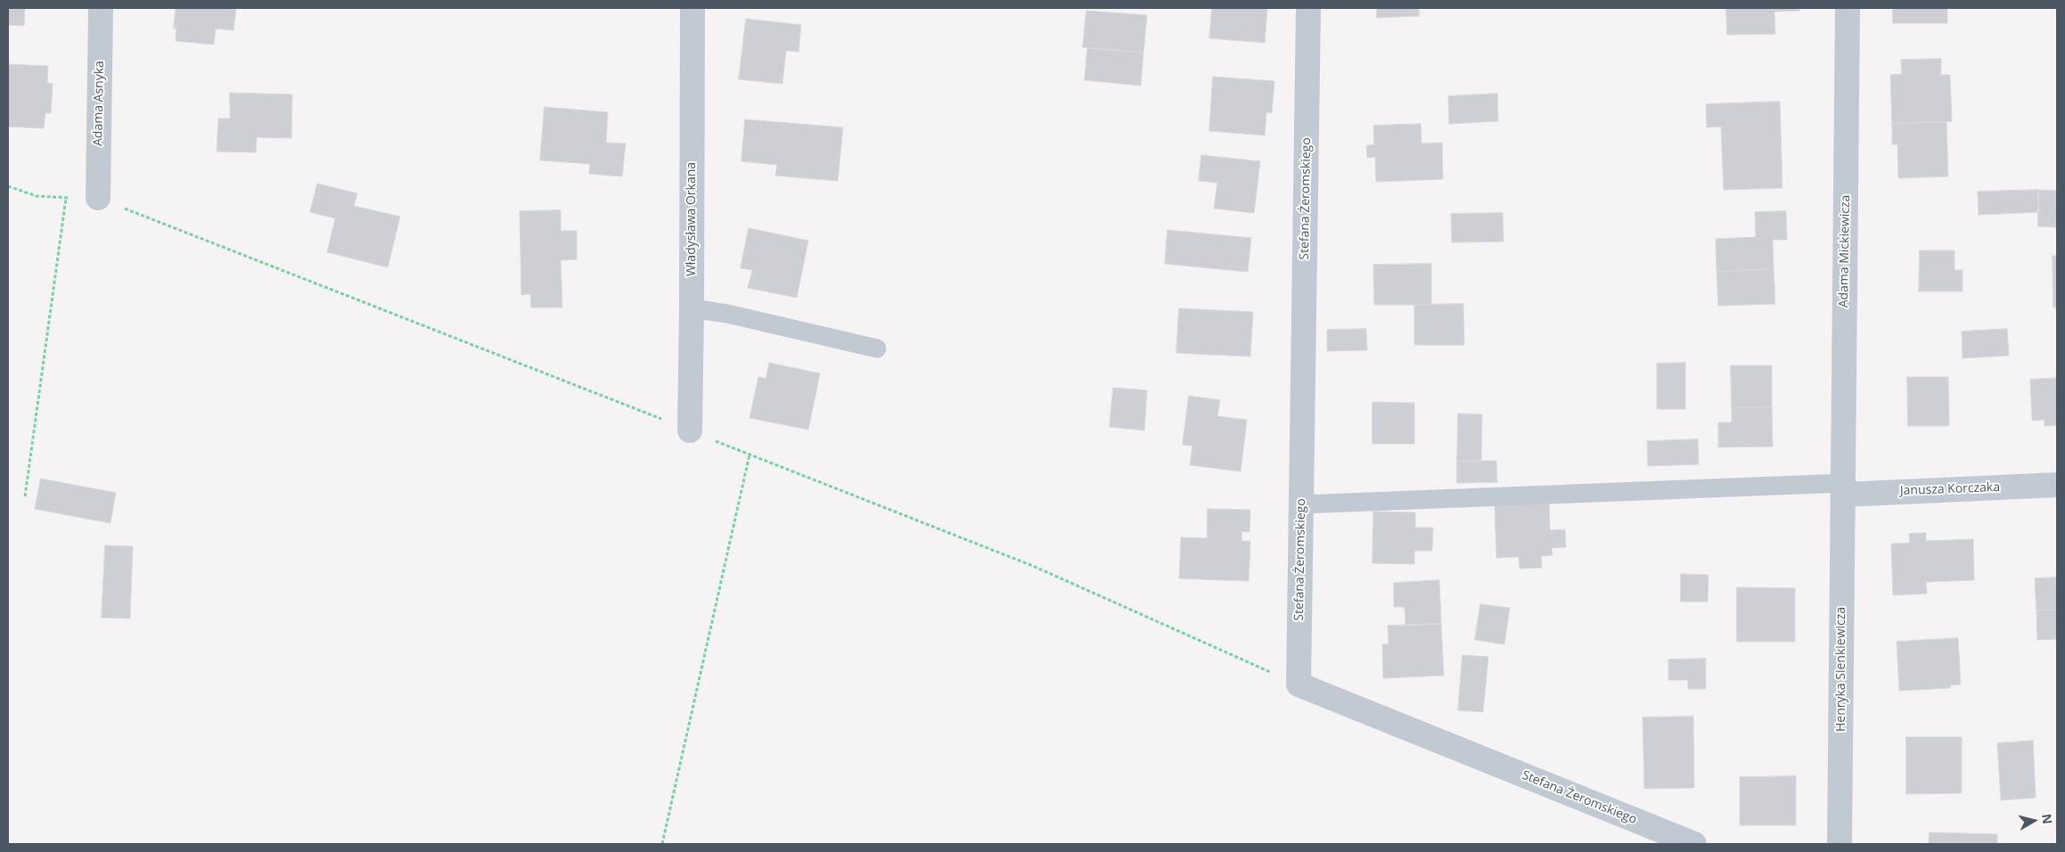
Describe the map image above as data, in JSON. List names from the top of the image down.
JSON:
{
  "streets": {
    "street": [
      "Adama Asnyka",
      "Stefana Żeromskiego",
      "Władysława Orkana",
      "Adama Mickiewicza",
      "Janusza Korczaka",
      "Henryka Sienkiewicza"
    ]
  },
  "crossings": [
    ["Adama Mickiewicza", "Janusza Korczaka"],
    ["Adama Mickiewicza", "Henryka Sienkiewicza"],
    ["Janusza Korczaka", "Henryka Sienkiewicza"]
  ],
  "north": "right"
}
